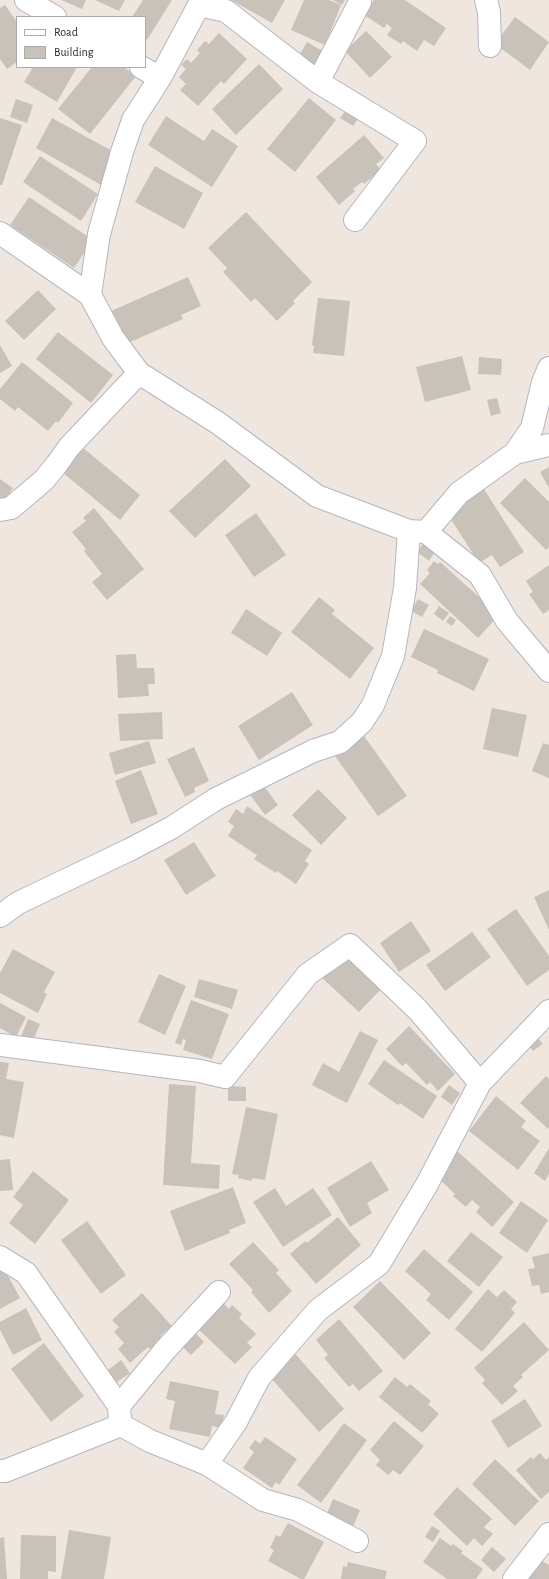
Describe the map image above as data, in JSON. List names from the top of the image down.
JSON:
{
  "legend": ["Road", "Building"]
}
